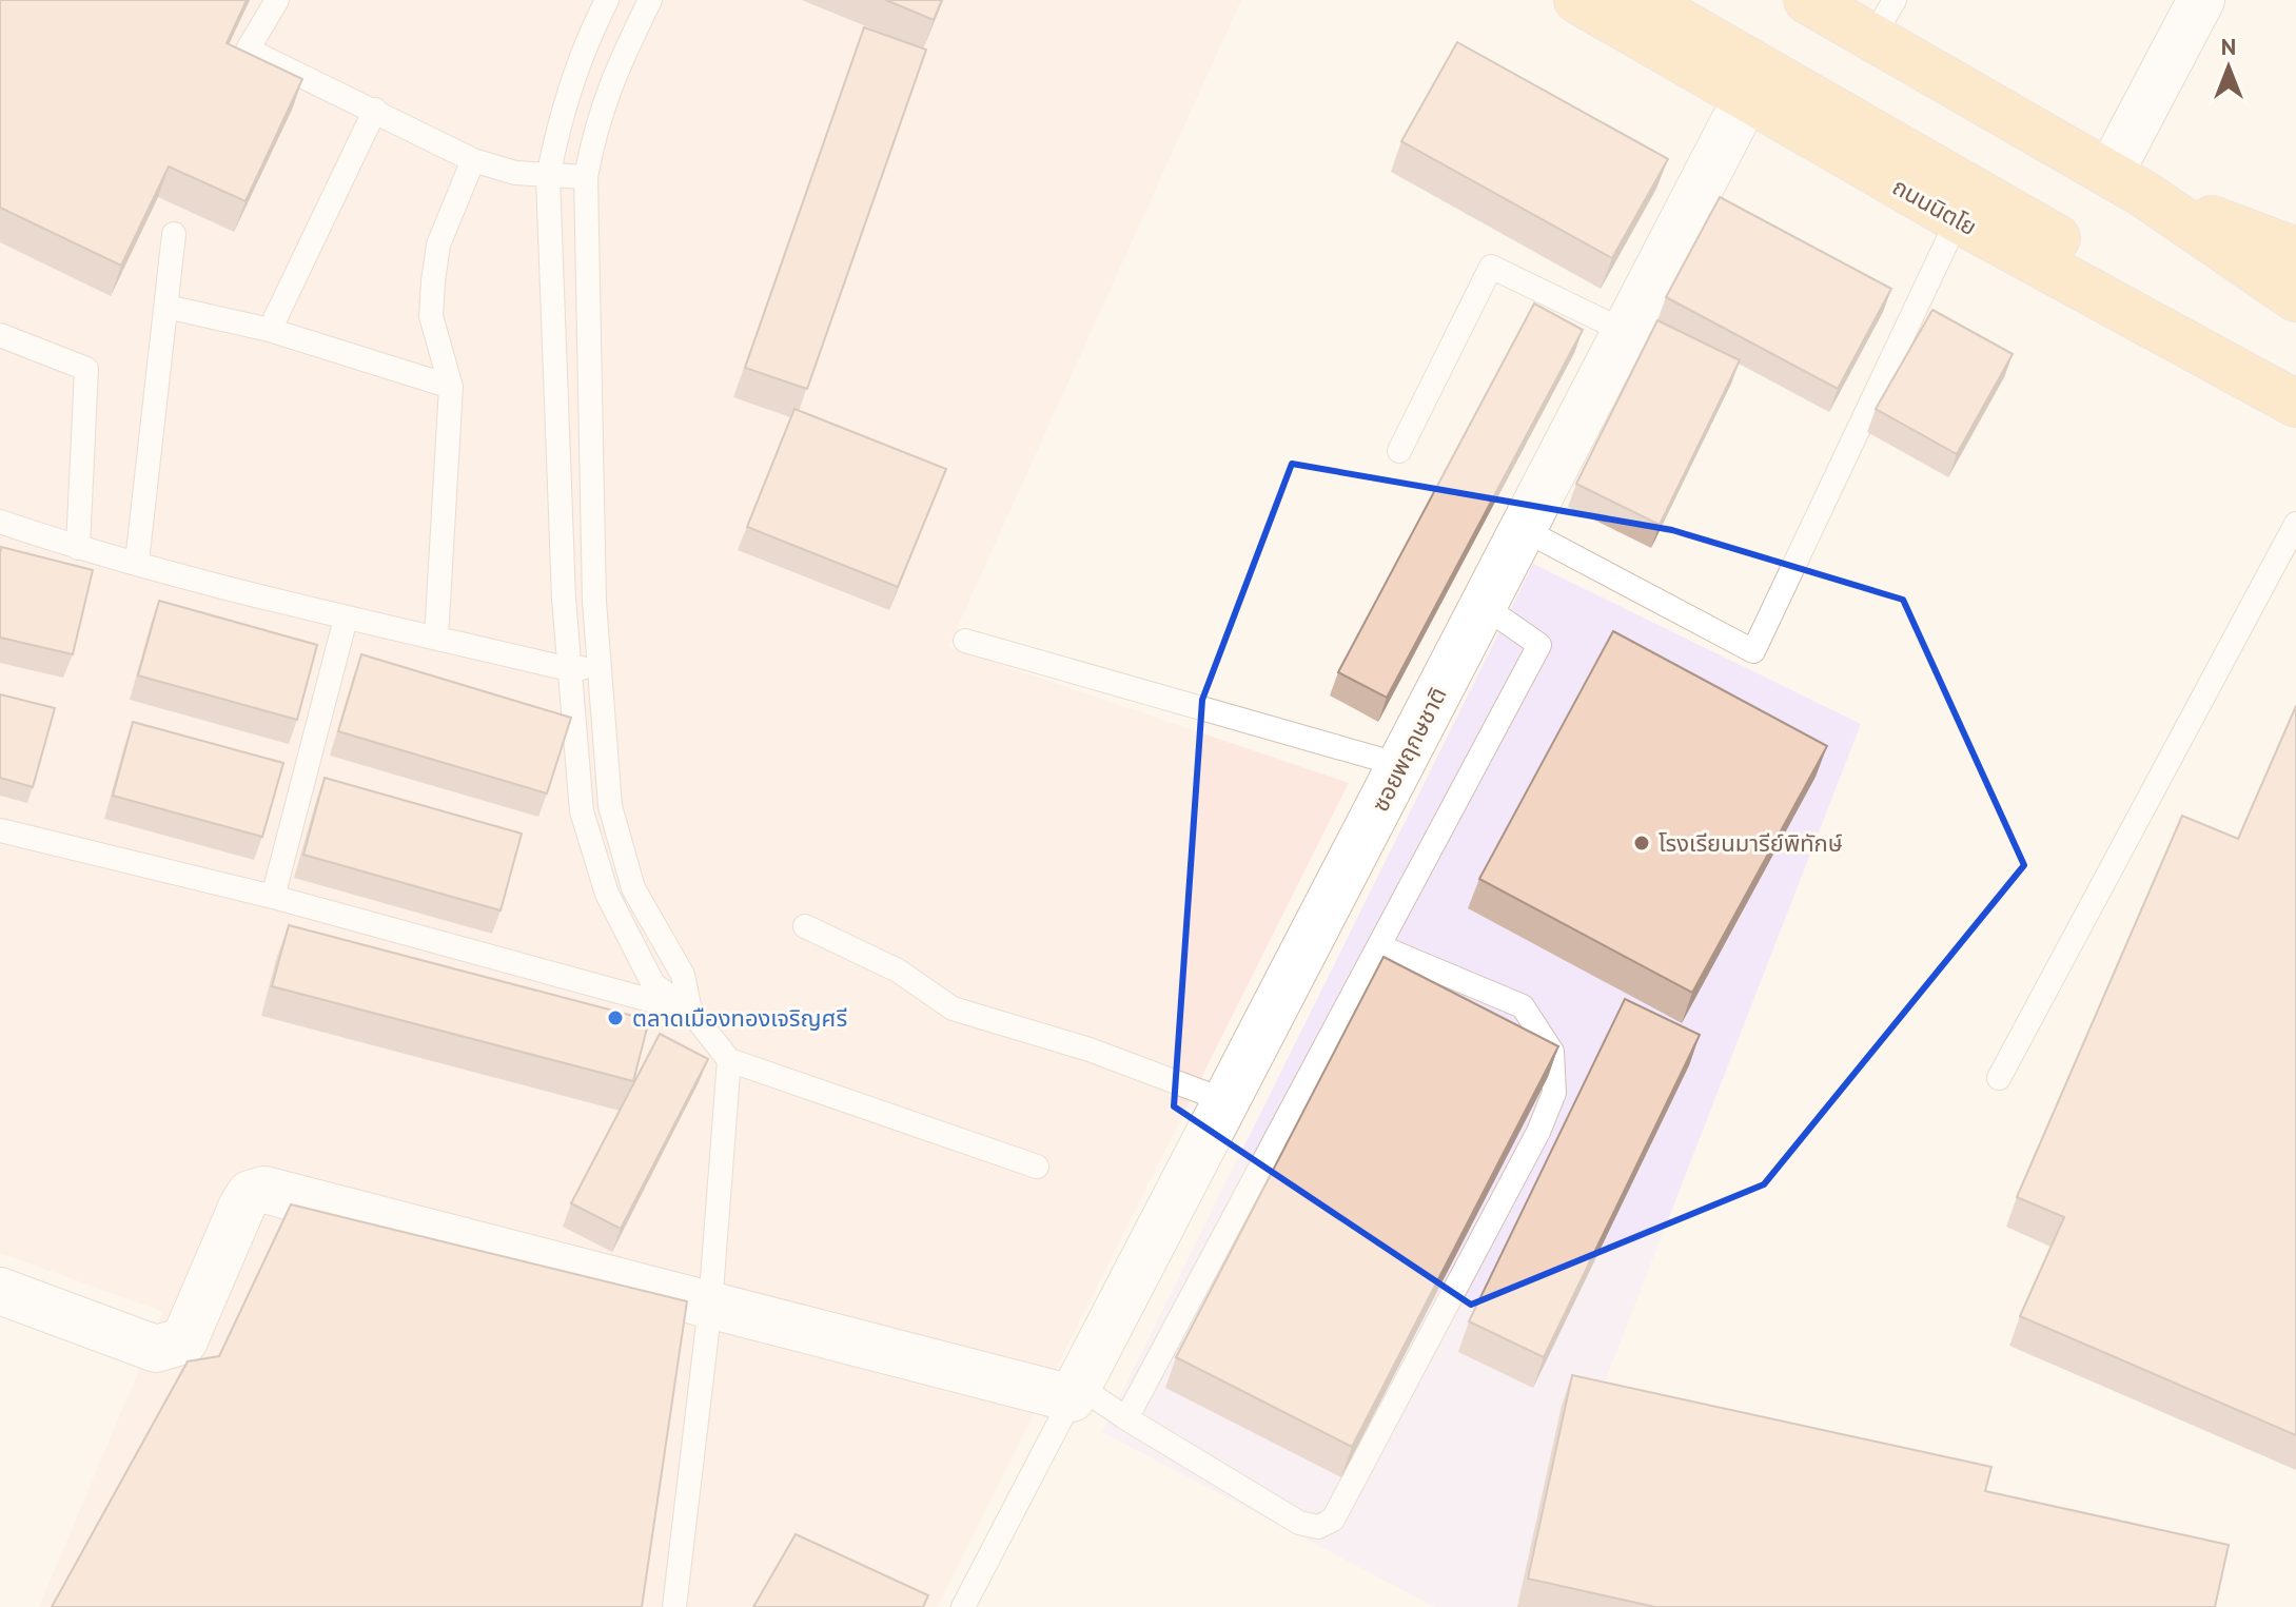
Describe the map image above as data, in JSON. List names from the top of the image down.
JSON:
{
  "streets": {
    "main road": ["ถนนนิตโย"],
    "street": ["ซอยพฤกษชาติ"]
  },
  "crossings": [
    ["ถนนนิตโย", "ซอยพฤกษชาติ"]
  ],
  "places": ["โรงเรียนมารีย์พิทักษ์", "ตลาดเมืองทองเจริญศรี"],
  "north": "top"
}
